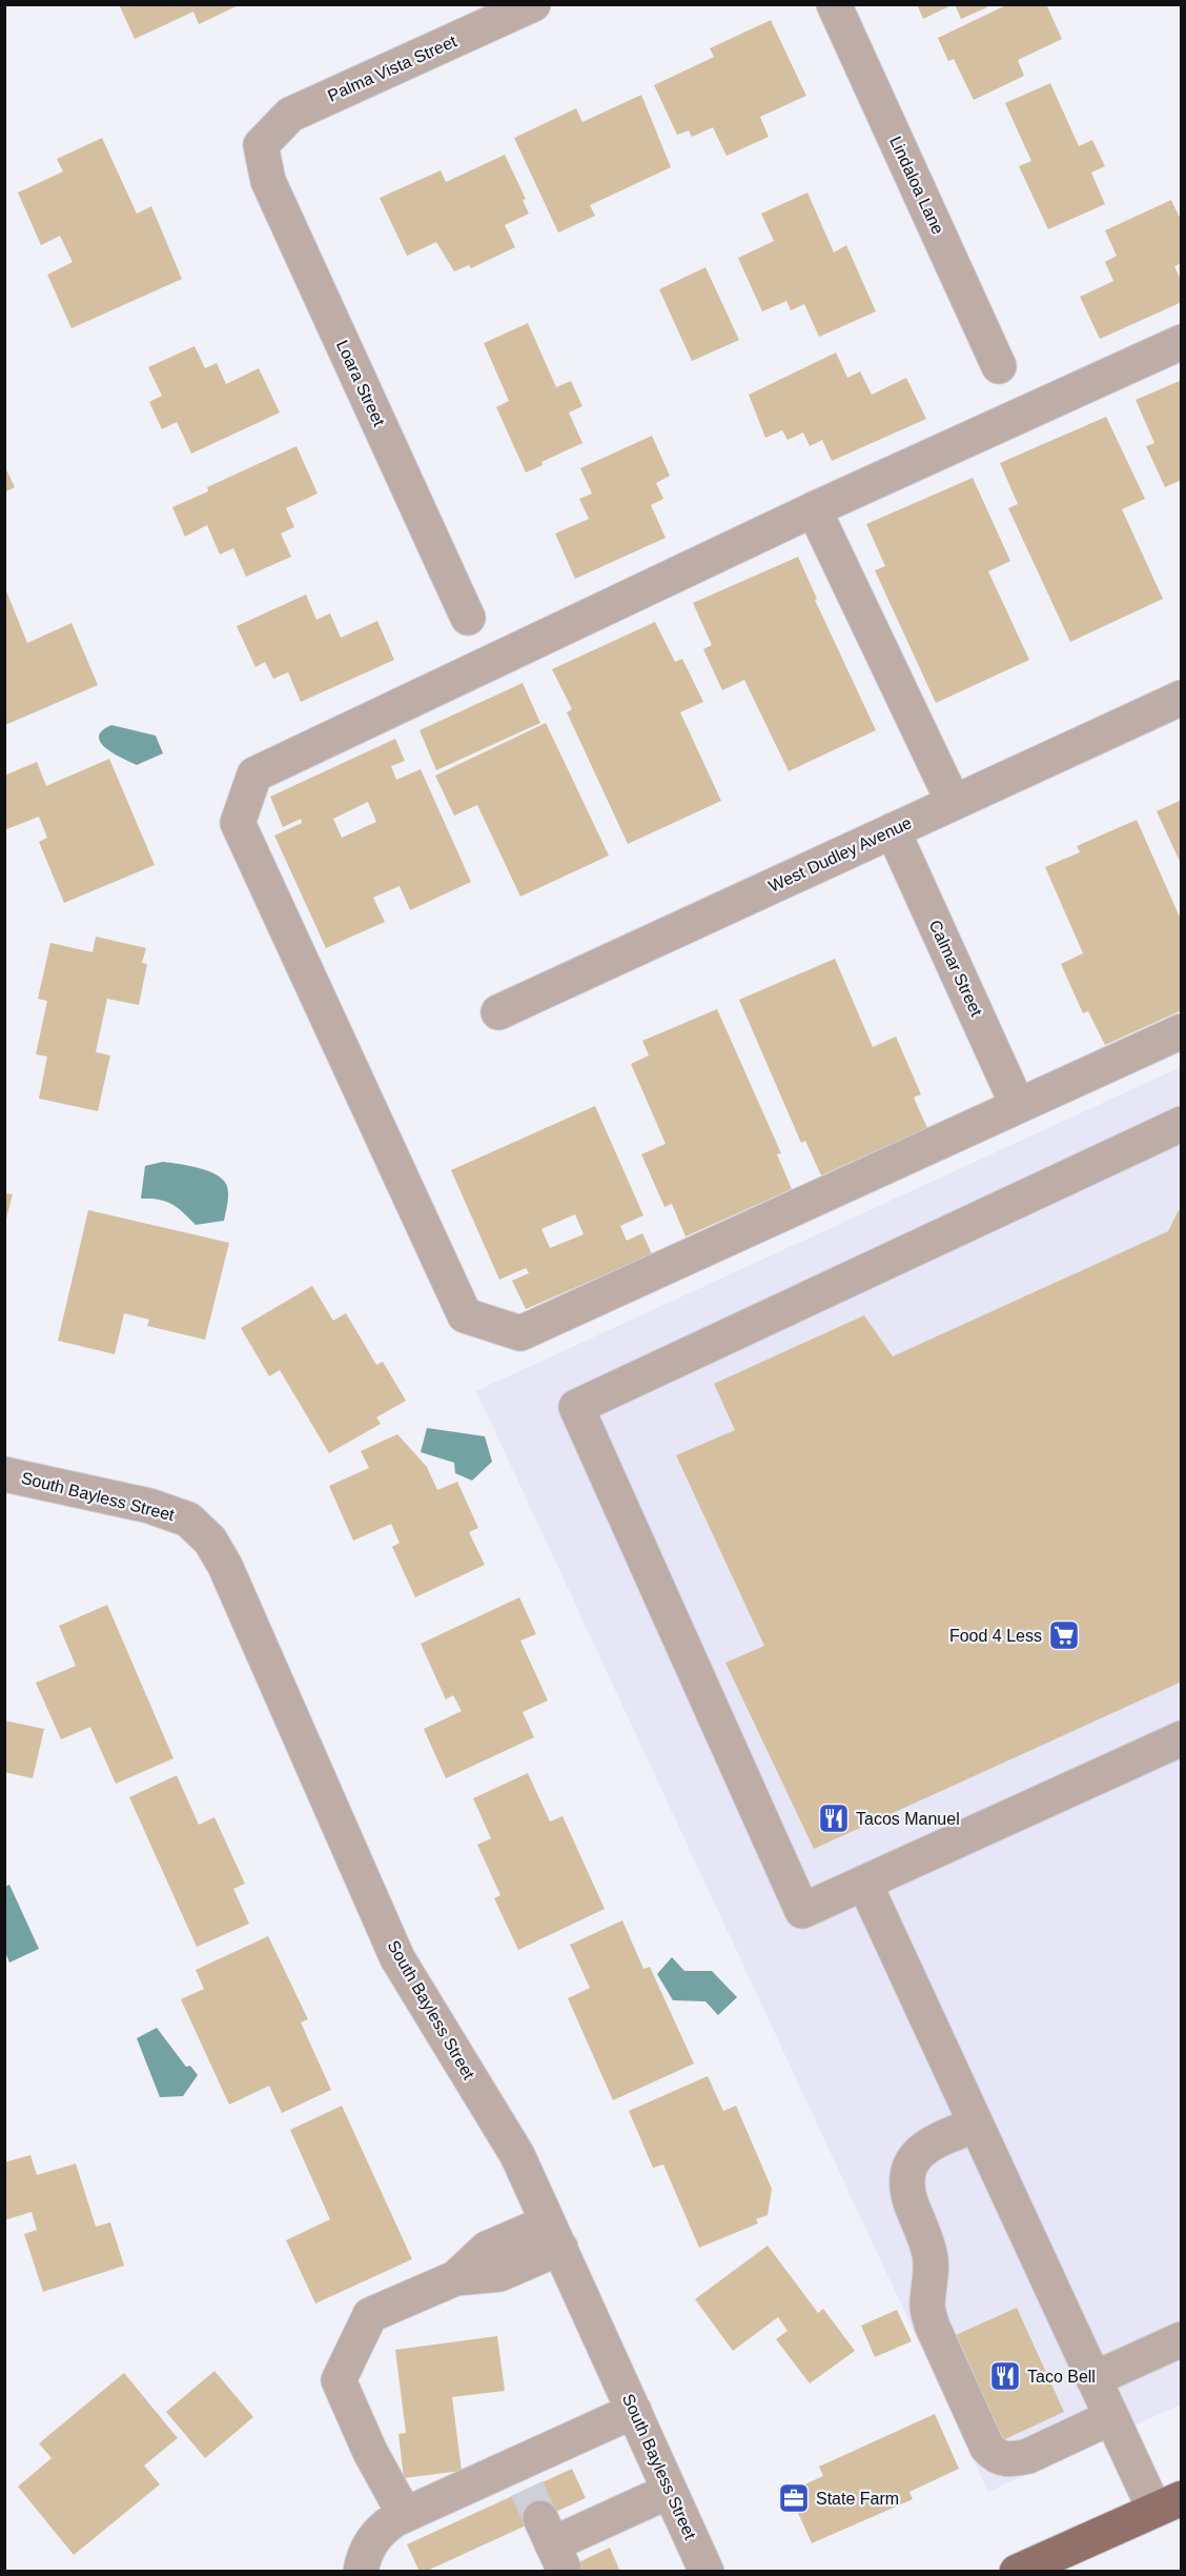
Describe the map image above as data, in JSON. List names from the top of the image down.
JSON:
{
  "streets": {
    "street": [
      "Palma Vista Street",
      "Lindaloa Lane",
      "Loara Street",
      "West Dudley Avenue",
      "Calmar Street",
      "South Bayless Street"
    ]
  },
  "crossings": [
    ["Palma Vista Street", "Loara Street"],
    ["West Dudley Avenue", "Calmar Street"]
  ],
  "places": {
    "supermarket": ["Food 4 Less"],
    "restaurant": ["Tacos Manuel", "Taco Bell"],
    "office": ["State Farm"]
  }
}
